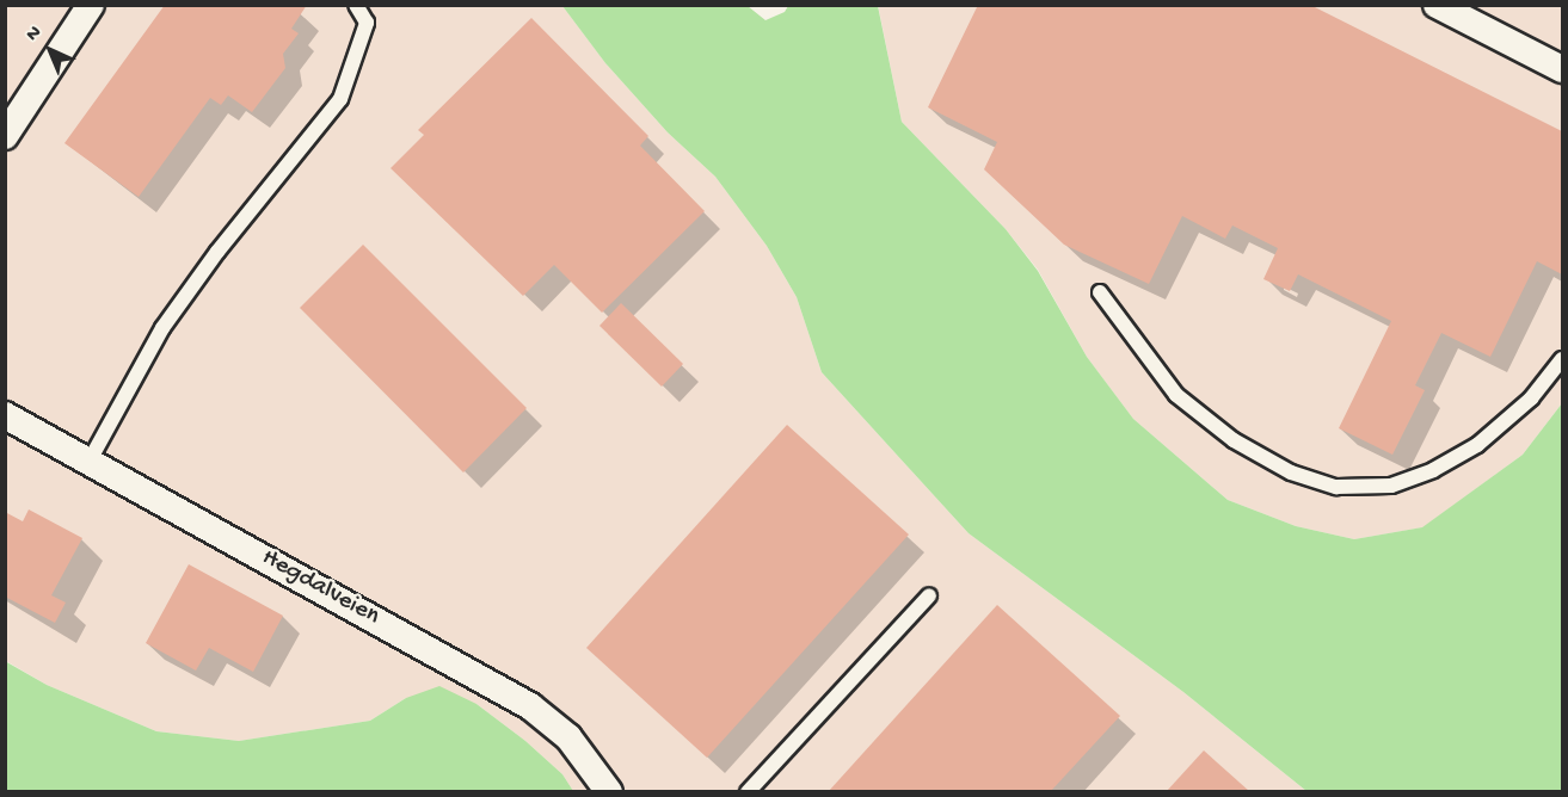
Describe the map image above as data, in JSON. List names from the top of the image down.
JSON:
{
  "streets": {
    "street": ["Hegdalveien"]
  },
  "north": "top left"
}
